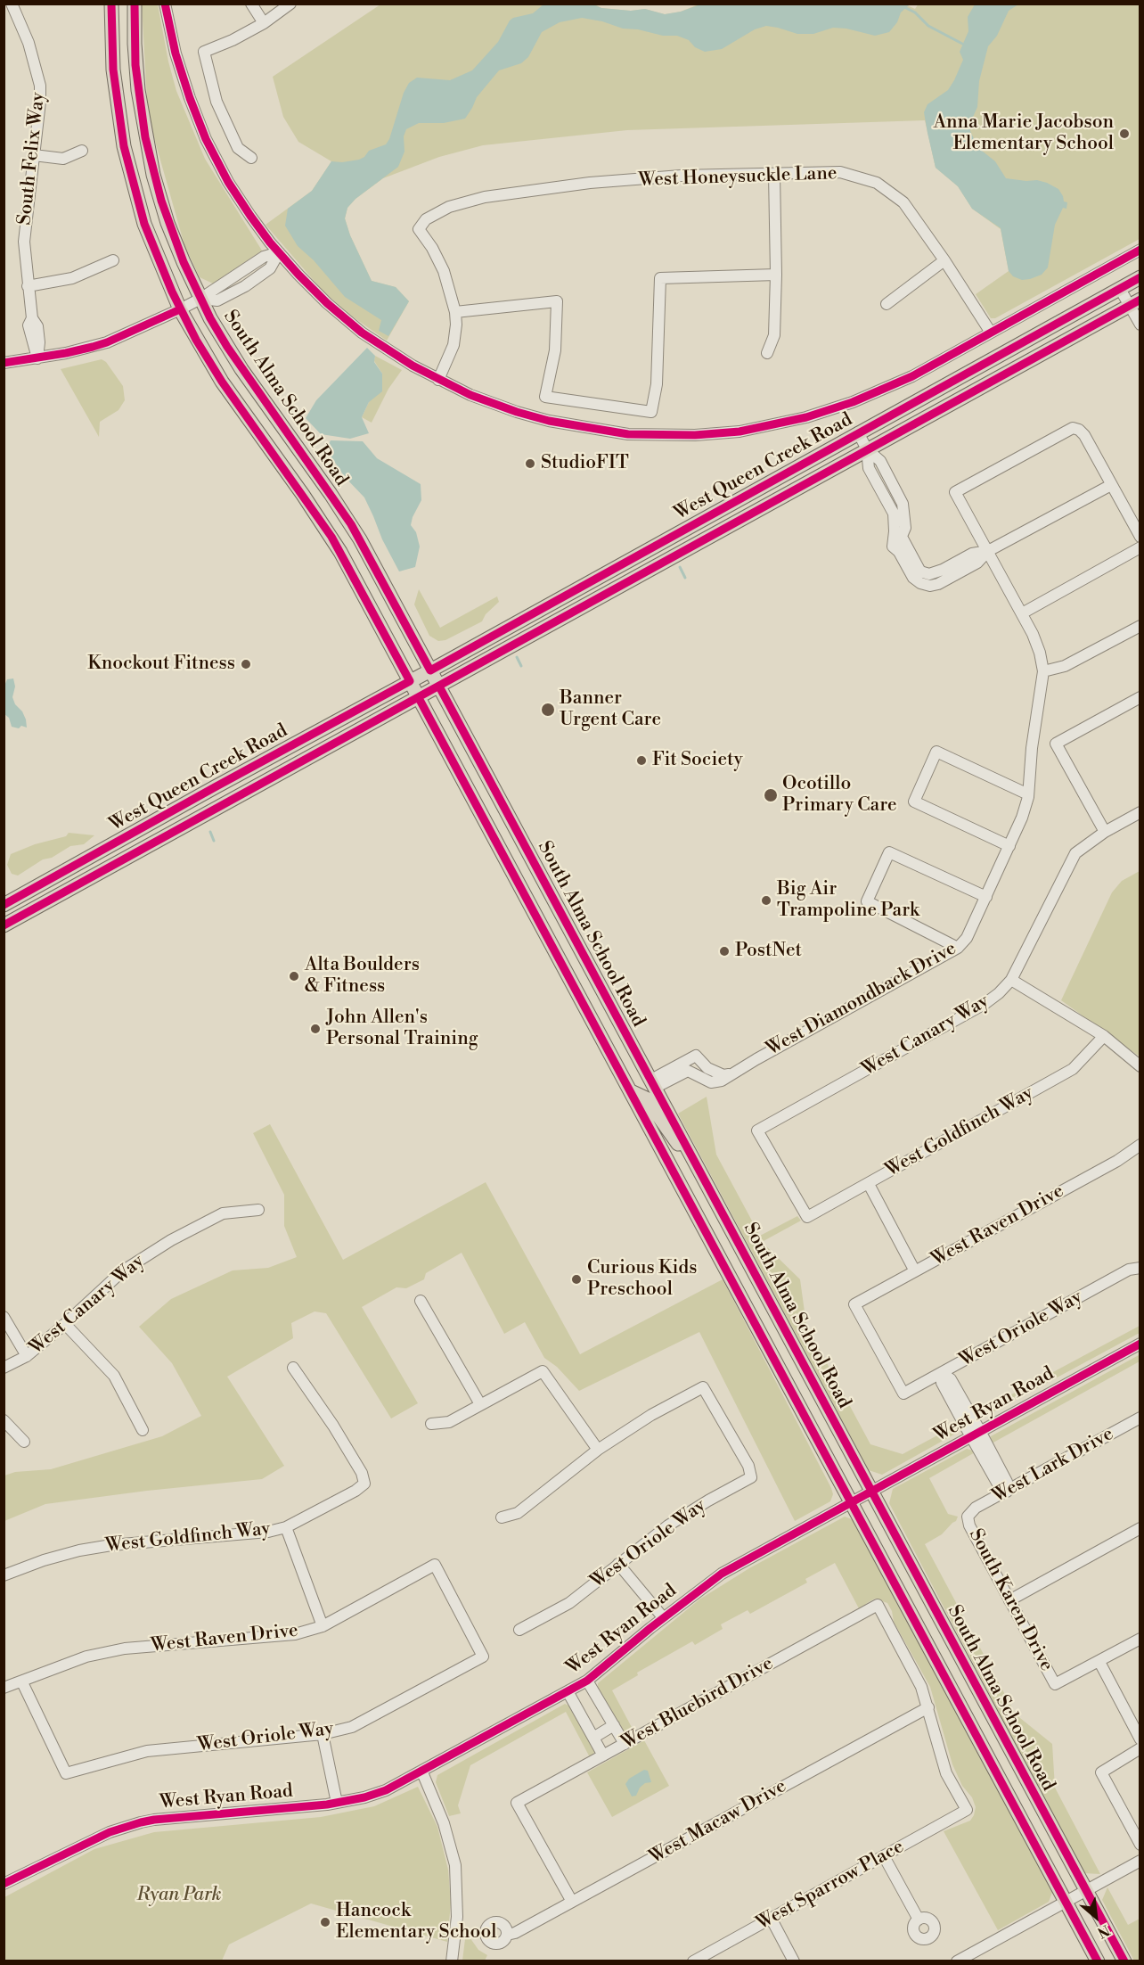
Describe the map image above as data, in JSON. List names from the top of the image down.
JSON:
{
  "streets": {
    "main road": ["South Alma School Road", "West Queen Creek Road"],
    "street": [
      "South Felix Way",
      "West Honeysuckle Lane",
      "West Diamondback Drive",
      "West Canary Way",
      "West Goldfinch Way",
      "West Raven Drive",
      "West Oriole Way",
      "West Ryan Road",
      "West Lark Drive",
      "South Karen Drive",
      "West Bluebird Drive",
      "West Macaw Drive",
      "West Sparrow Place"
    ]
  },
  "crossings": [
    ["South Alma School Road", "West Queen Creek Road"],
    ["South Alma School Road", "West Diamondback Drive"],
    ["South Alma School Road", "West Ryan Road"],
    ["West Canary Way", "West Goldfinch Way"],
    ["West Raven Drive", "West Oriole Way"],
    ["West Lark Drive", "South Karen Drive"],
    ["West Bluebird Drive", "West Macaw Drive"],
    ["West Bluebird Drive", "West Sparrow Place"],
    ["West Macaw Drive", "West Sparrow Place"]
  ],
  "parks": ["Ryan Park"],
  "places": [
    "Anna Marie Jacobson Elementary School",
    "StudioFIT",
    "Knockout Fitness",
    "Banner Urgent Care",
    "Fit Society",
    "Ocotillo Primary Care",
    "Big Air Trampoline Park",
    "PostNet",
    "Alta Boulders & Fitness",
    "John Allen's Personal Training",
    "Curious Kids Preschool",
    "Hancock Elementary School"
  ],
  "north": "bottom right"
}
